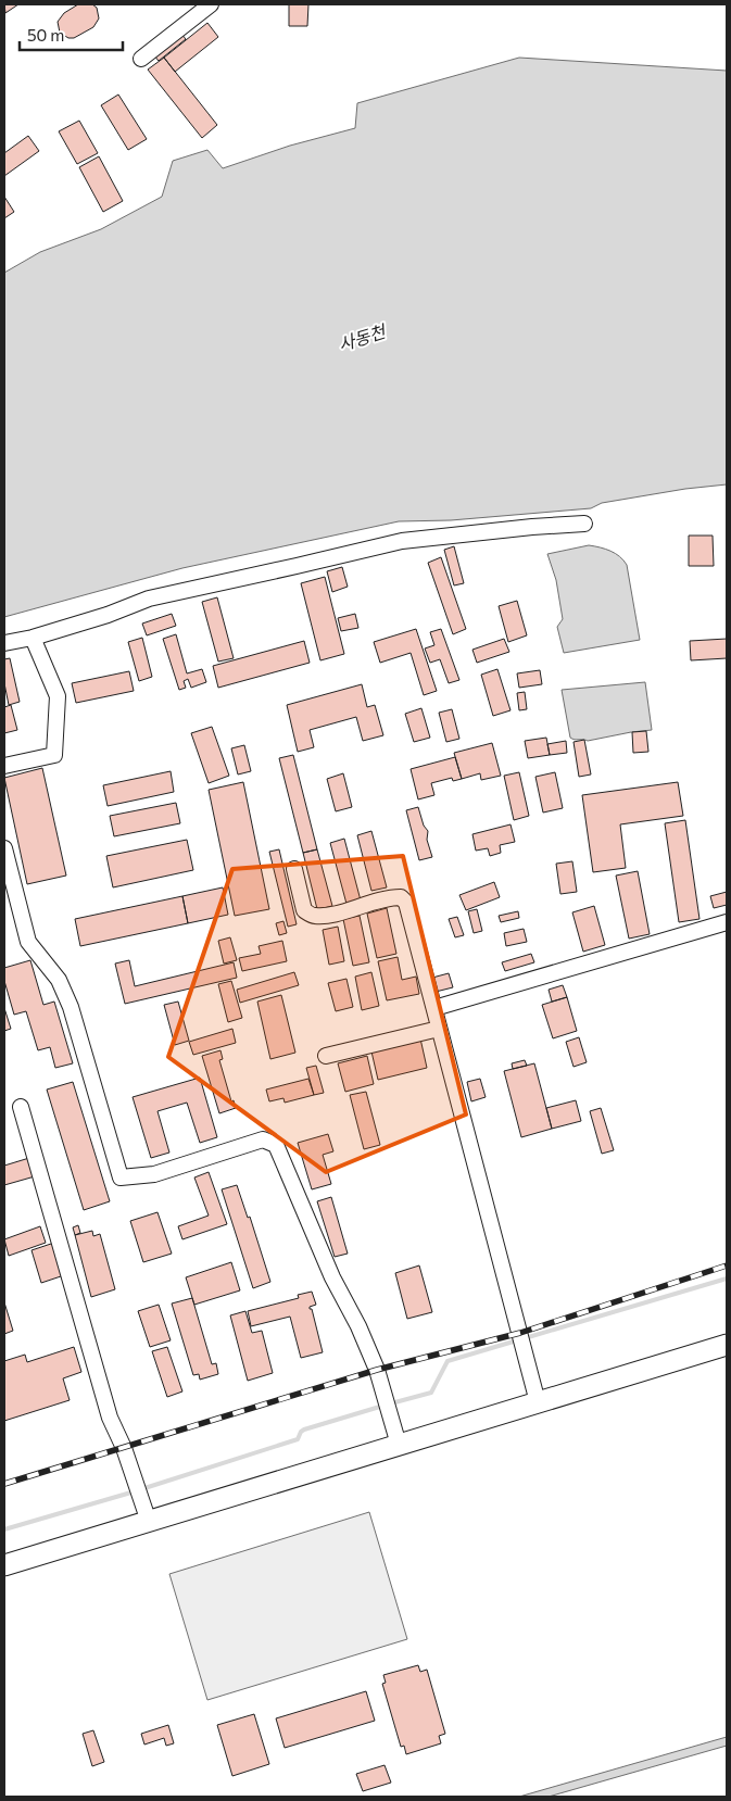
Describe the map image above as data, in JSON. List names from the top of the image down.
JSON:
{
  "water": ["사동천"],
  "scale_bar": "50 m"
}
